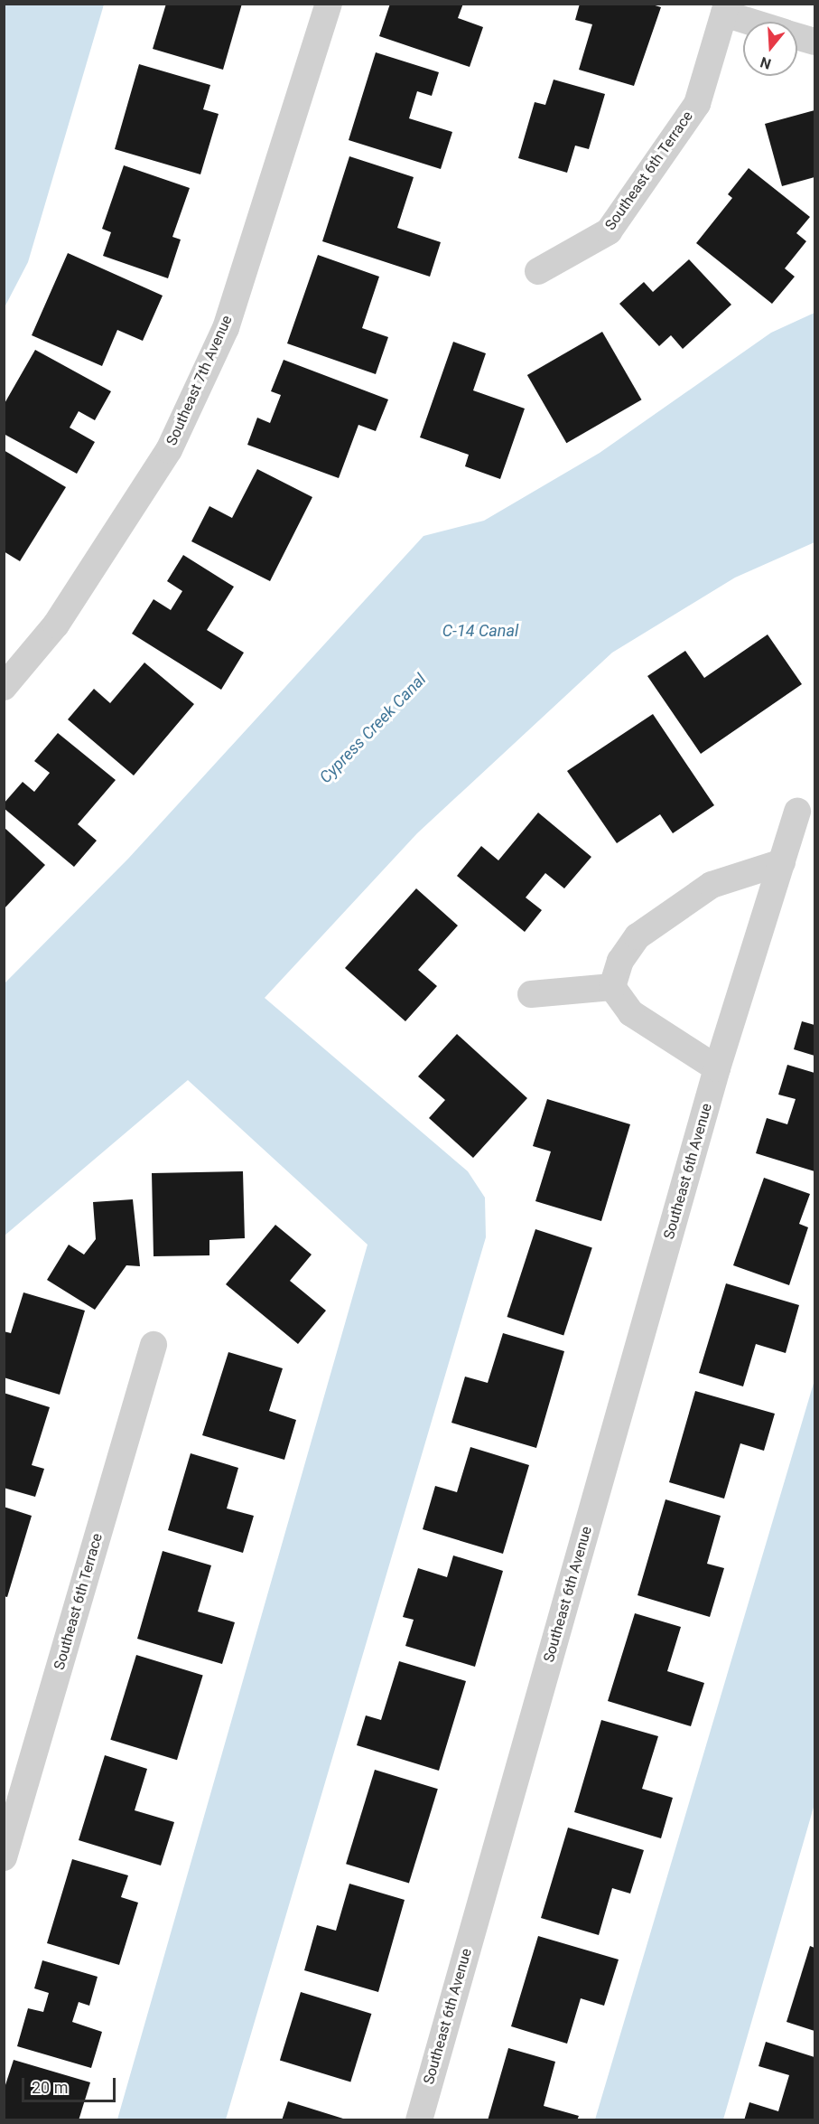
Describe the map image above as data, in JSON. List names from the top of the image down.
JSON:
{
  "streets": {
    "street": ["Southeast 6th Terrace", "Southeast 7th Avenue", "Southeast 6th Avenue"]
  },
  "water": ["C-14 Canal", "Cypress Creek Canal"],
  "scale_bar": "20 m",
  "north": "bottom"
}
